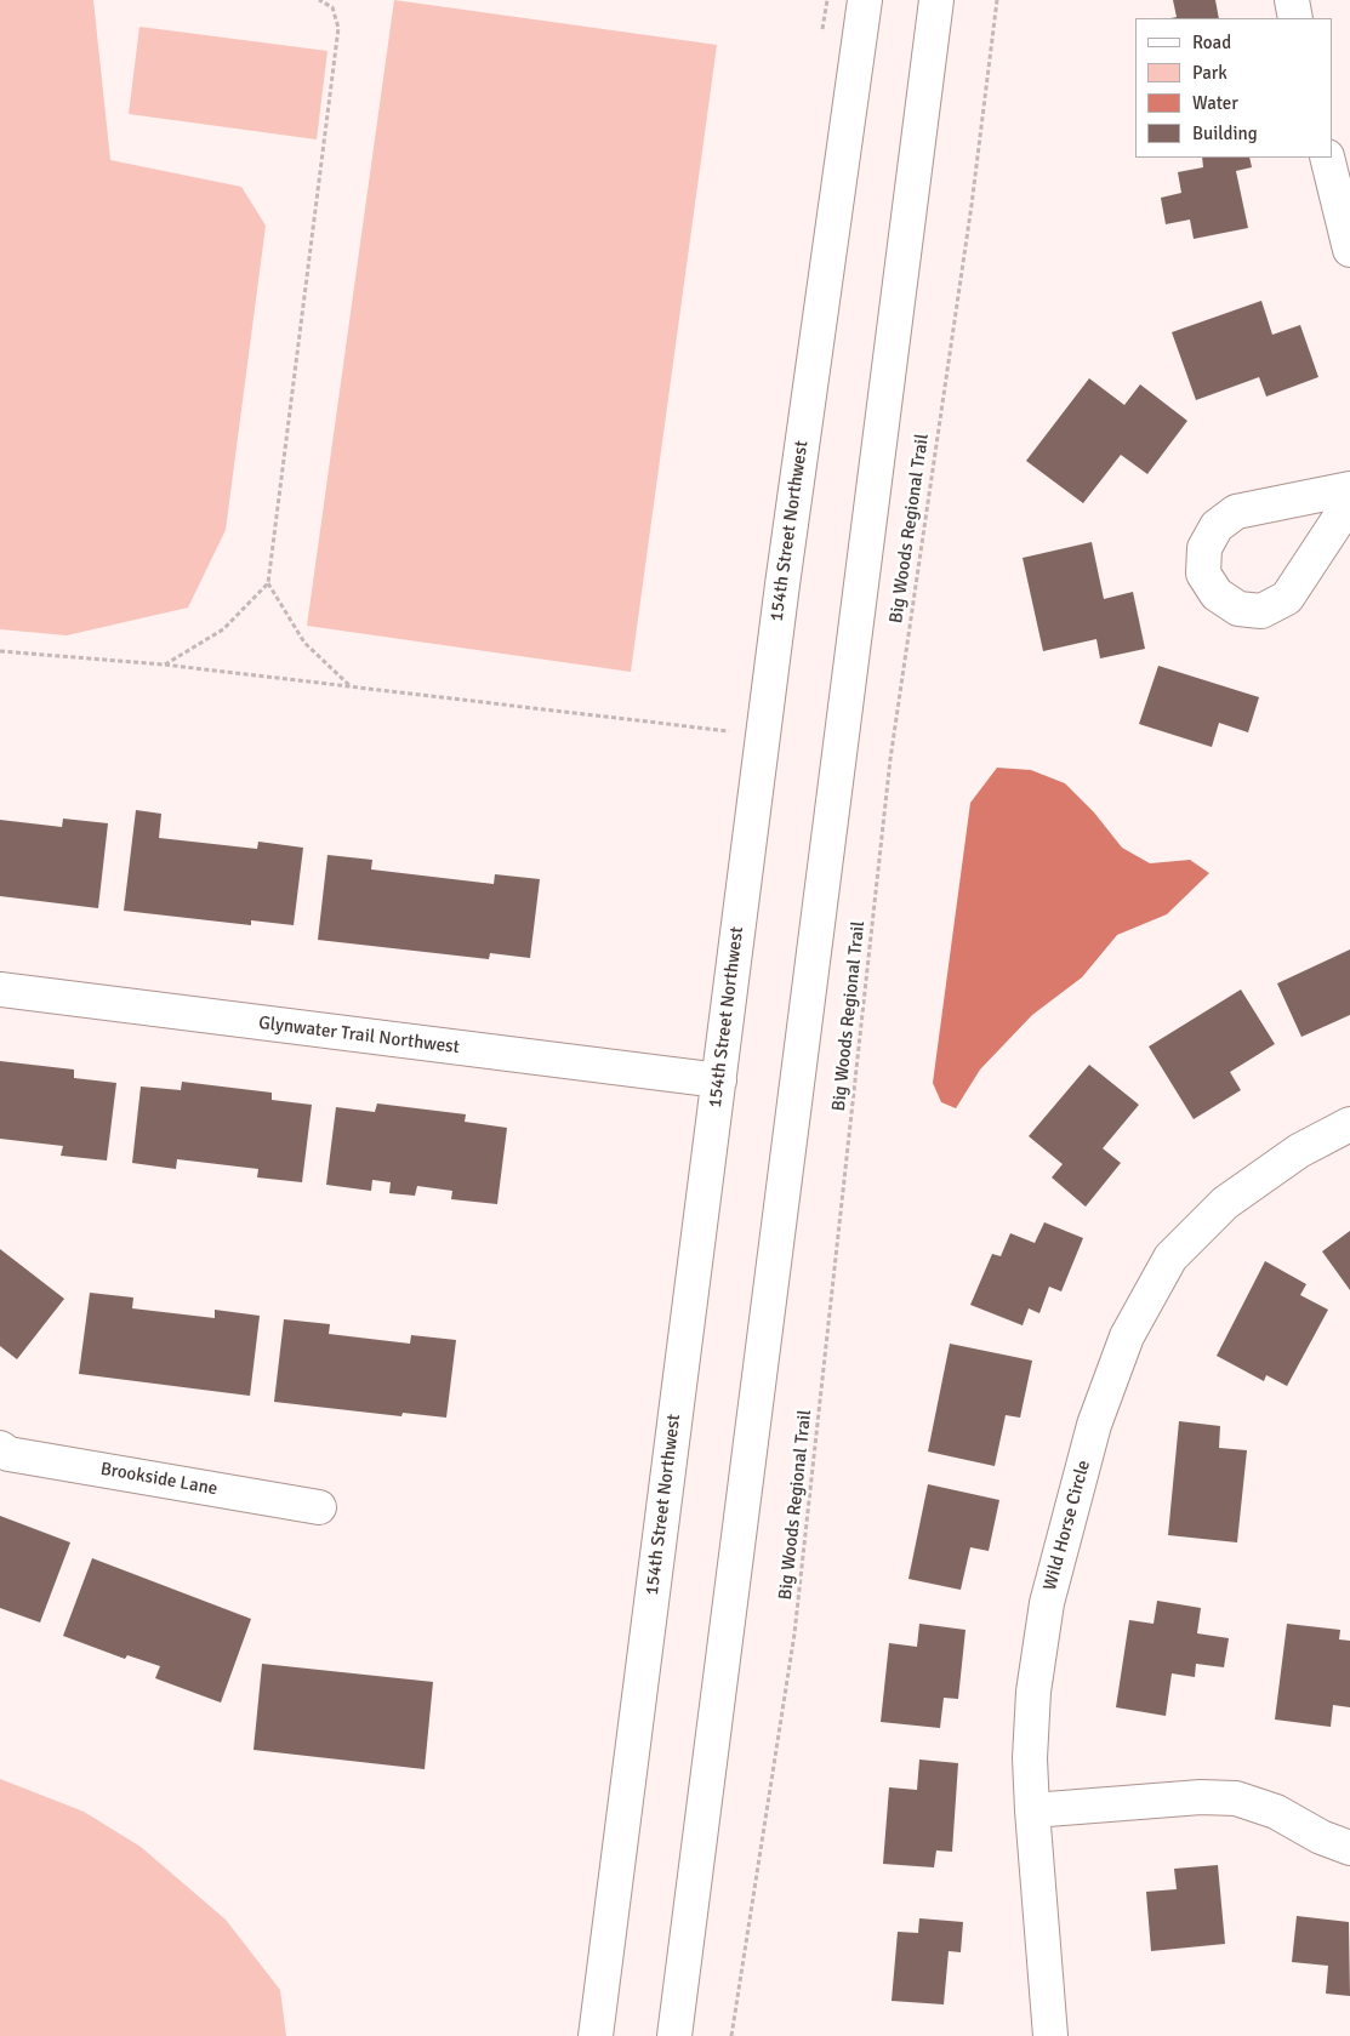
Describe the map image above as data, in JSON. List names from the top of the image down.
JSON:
{
  "streets": {
    "street": [
      "154th Street Northwest",
      "Glynwater Trail Northwest",
      "Brookside Lane",
      "Wild Horse Circle"
    ],
    "path": ["Big Woods Regional Trail"]
  },
  "crossings": [
    ["154th Street Northwest", "Glynwater Trail Northwest"]
  ],
  "legend": [
    "Road",
    "Park",
    "Water",
    "Building"
  ]
}
